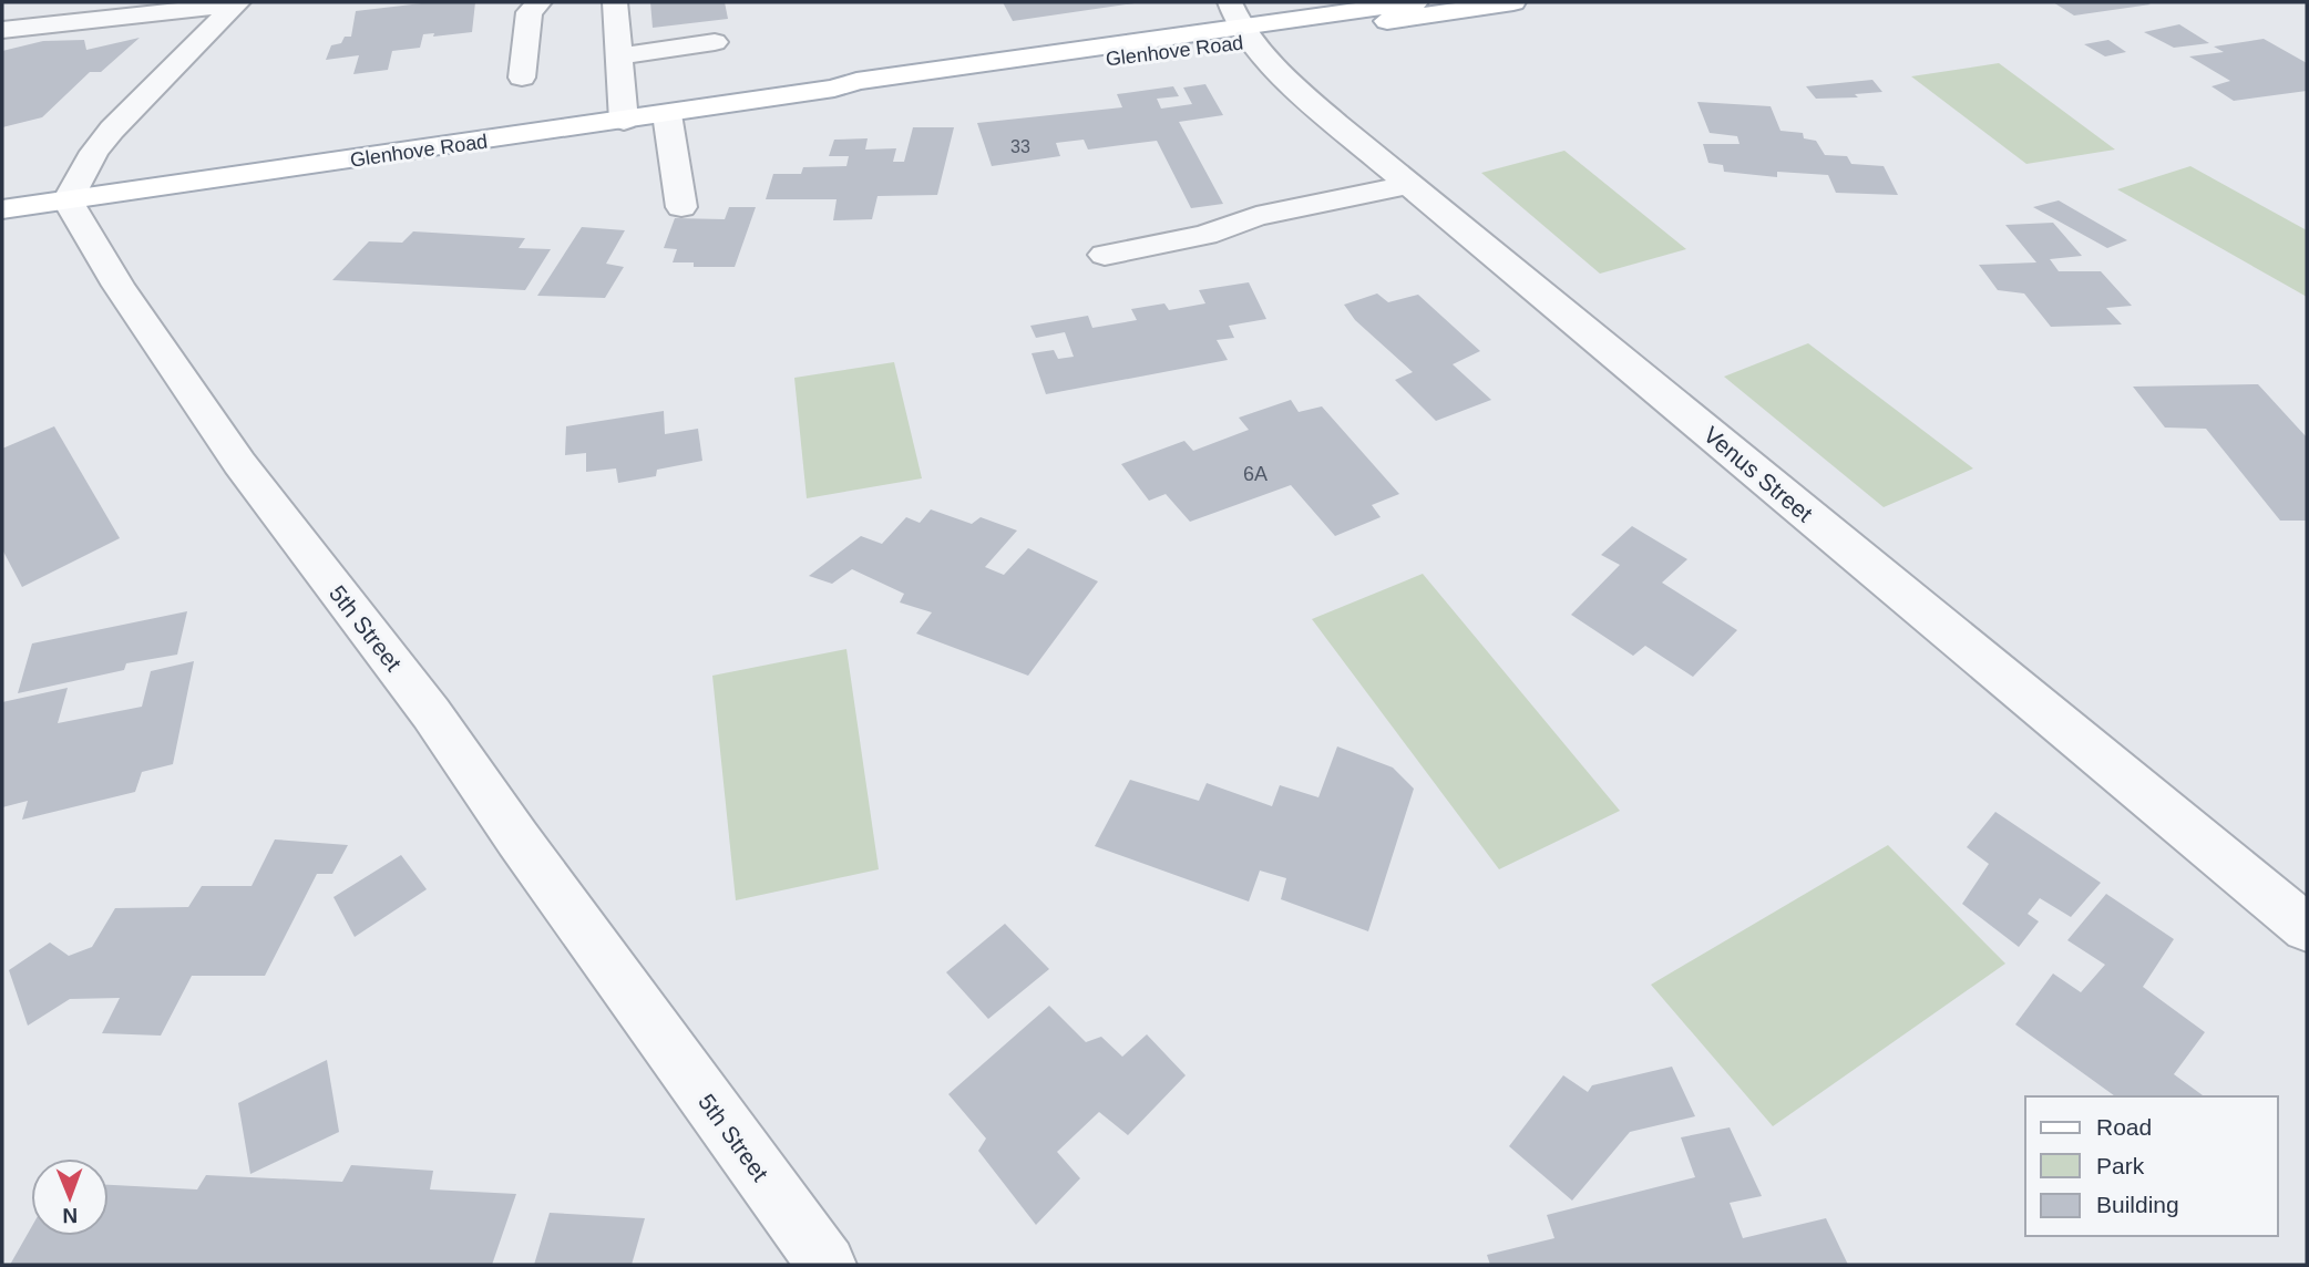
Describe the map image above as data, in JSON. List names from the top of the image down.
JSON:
{
  "streets": {
    "main road": ["Glenhove Road"],
    "street": ["Venus Street", "5th Street"]
  },
  "crossings": [
    ["Glenhove Road", "Venus Street"],
    ["Glenhove Road", "5th Street"]
  ],
  "house_numbers": ["33", "6A"],
  "legend": ["Road", "Park", "Building"],
  "north": "bottom"
}
